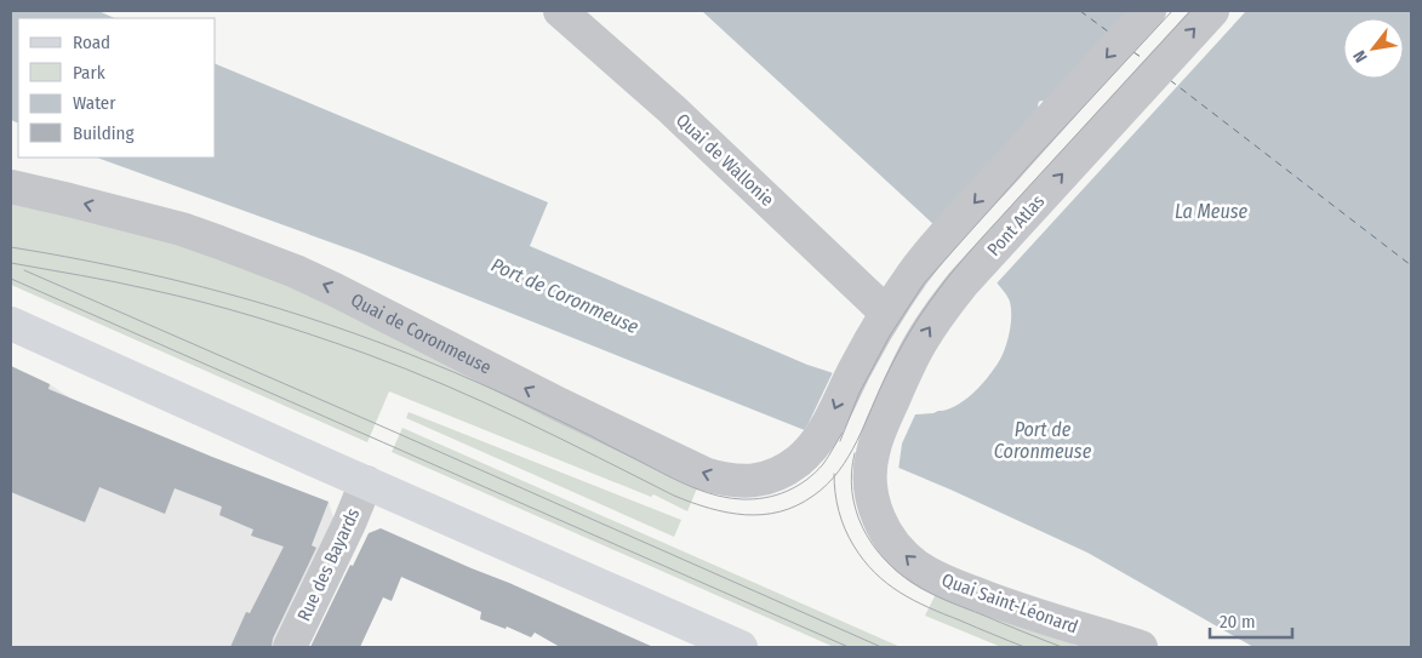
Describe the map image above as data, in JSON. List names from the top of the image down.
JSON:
{
  "streets": {
    "street": [
      "Quai de Wallonie",
      "Pont Atlas",
      "Quai de Coronmeuse",
      "Rue des Bayards",
      "Quai Saint-Léonard"
    ]
  },
  "crossings": [
    ["Quai de Wallonie", "Quai de Coronmeuse"],
    ["Pont Atlas", "Quai Saint-Léonard"]
  ],
  "one_way": ["Quai de Coronmeuse", "Quai Saint-Léonard"],
  "water": ["La Meuse", "Port de Coronmeuse"],
  "legend": [
    "Road",
    "Park",
    "Water",
    "Building"
  ],
  "scale_bar": "20 m",
  "north": "bottom left"
}
